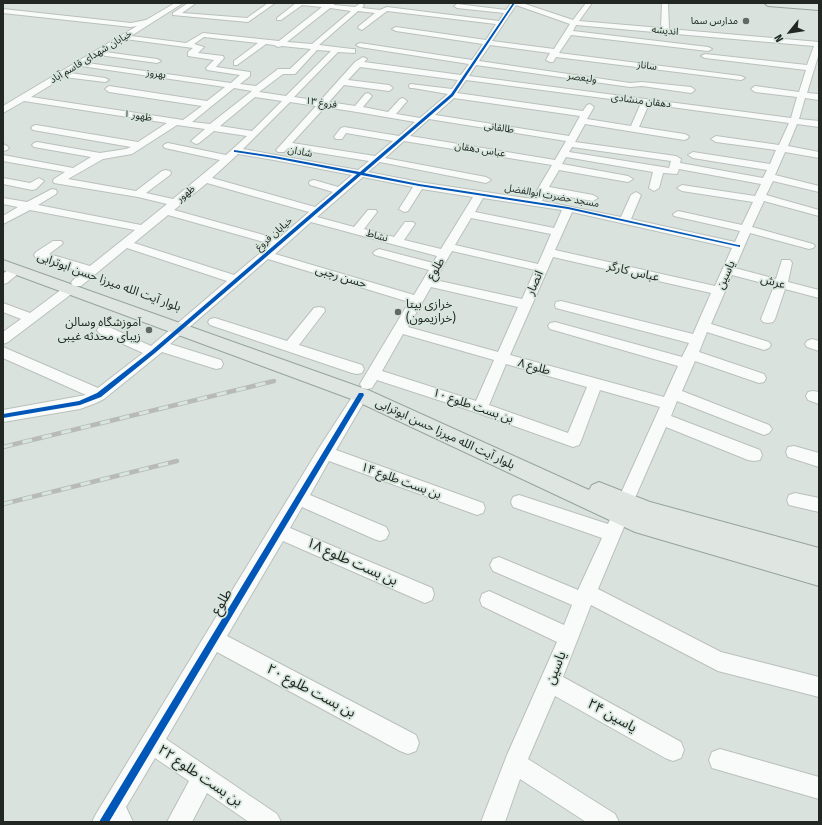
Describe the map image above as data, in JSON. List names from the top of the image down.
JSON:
{
  "streets": {
    "main road": ["بلوار آیت الله میرزا حسن ابوترابی"],
    "street": [
      "اندیشه",
      "خیابان شهدای قاسم آباد",
      "ساناز",
      "بهروز",
      "ولیعصر",
      "دهقان منشادی",
      "فروغ ۱۳",
      "ظهور ۱",
      "طالقانی",
      "عباس دهقان",
      "شادان",
      "ظهور",
      "مسجد حضرت ابوالفضل",
      "خیابان فروغ",
      "نشاط",
      "طلوع",
      "عباس کارگر",
      "یاسین",
      "حسن رجبی",
      "عرش",
      "انصار",
      "طلوع ۸",
      "بن بست طلوع ۱۰",
      "بن بست طلوع ۱۴",
      "بن بست طلوع ۱۸",
      "بن بست طلوع ۲۰",
      "یاسین ۲۴",
      "بن بست طلوع ۲۲"
    ]
  },
  "crossings": [
    ["اندیشه", "خیابان فروغ"],
    ["اندیشه", "یاسین"],
    ["خیابان شهدای قاسم آباد", "بهروز"],
    ["خیابان شهدای قاسم آباد", "ظهور ۱"],
    ["ساناز", "خیابان فروغ"],
    ["بهروز", "فروغ ۱۳"],
    ["ولیعصر", "خیابان فروغ"],
    ["دهقان منشادی", "خیابان فروغ"],
    ["دهقان منشادی", "یاسین"],
    ["فروغ ۱۳", "طالقانی"],
    ["فروغ ۱۳", "ظهور"],
    ["فروغ ۱۳", "خیابان فروغ"],
    ["ظهور ۱", "ظهور"],
    ["طالقانی", "خیابان فروغ"],
    ["عباس دهقان", "خیابان فروغ"],
    ["شادان", "ظهور"],
    ["شادان", "مسجد حضرت ابوالفضل"],
    ["شادان", "خیابان فروغ"],
    ["ظهور", "نشاط"],
    ["ظهور", "بلوار آیت الله میرزا حسن ابوترابی"],
    ["مسجد حضرت ابوالفضل", "خیابان فروغ"],
    ["مسجد حضرت ابوالفضل", "طلوع"],
    ["مسجد حضرت ابوالفضل", "یاسین"],
    ["مسجد حضرت ابوالفضل", "انصار"],
    ["خیابان فروغ", "نشاط"],
    ["خیابان فروغ", "حسن رجبی"],
    ["خیابان فروغ", "بلوار آیت الله میرزا حسن ابوترابی"],
    ["نشاط", "طلوع"],
    ["نشاط", "انصار"],
    ["طلوع", "حسن رجبی"],
    ["طلوع", "بلوار آیت الله میرزا حسن ابوترابی"],
    ["طلوع", "طلوع ۸"],
    ["طلوع", "بن بست طلوع ۱۰"],
    ["طلوع", "بن بست طلوع ۱۴"],
    ["طلوع", "بن بست طلوع ۱۸"],
    ["طلوع", "بن بست طلوع ۲۰"],
    ["طلوع", "بن بست طلوع ۲۲"],
    ["عباس کارگر", "یاسین"],
    ["عباس کارگر", "انصار"],
    ["یاسین", "بلوار آیت الله میرزا حسن ابوترابی"],
    ["یاسین", "عرش"],
    ["یاسین", "طلوع ۸"],
    ["یاسین", "یاسین ۲۴"],
    ["بلوار آیت الله میرزا حسن ابوترابی", "بن بست طلوع ۱۰"],
    ["انصار", "طلوع ۸"],
    ["انصار", "بن بست طلوع ۱۰"],
    ["طلوع ۸", "بن بست طلوع ۱۰"]
  ],
  "places": ["مدارس سما", "خرازی بیتا (خرازیمون)", "آموزشگاه وسالن زیبای محدثه غیبی"],
  "north": "bottom left"
}
